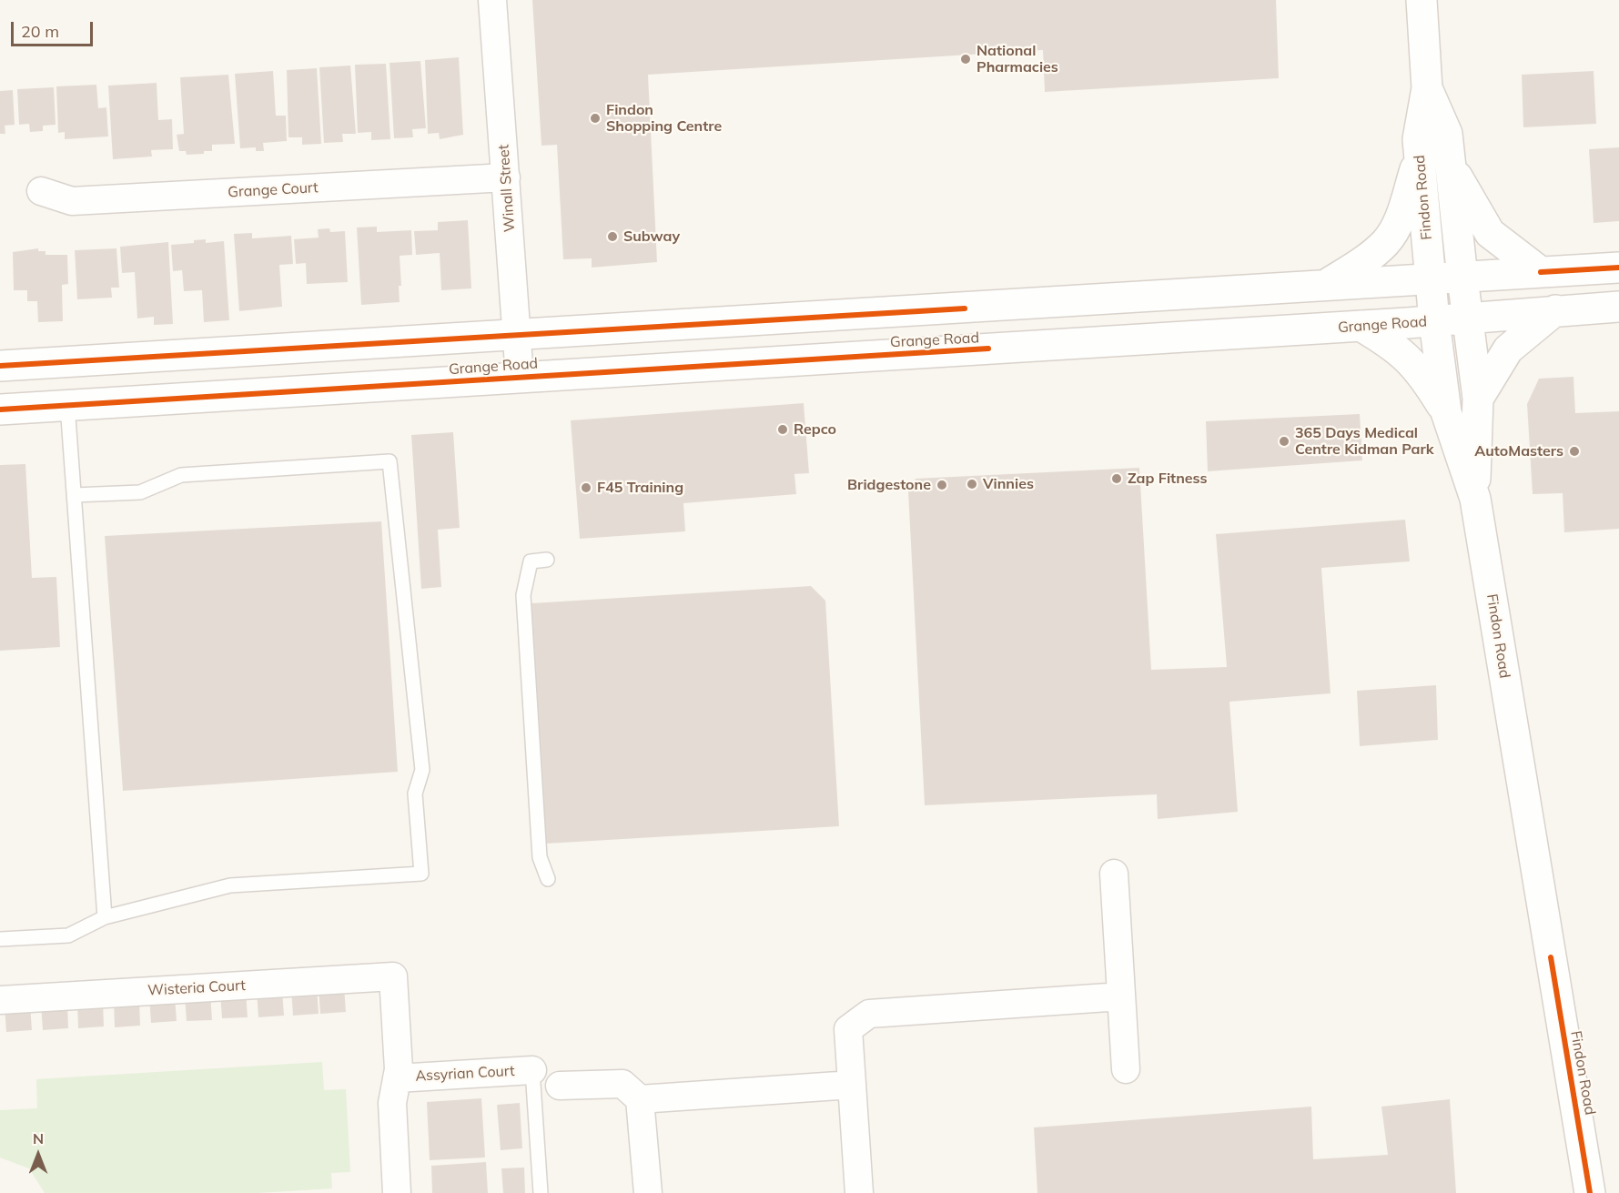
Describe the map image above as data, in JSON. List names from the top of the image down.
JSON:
{
  "streets": {
    "main road": ["Findon Road", "Grange Road"],
    "street": [
      "Winall Street",
      "Grange Court",
      "Wisteria Court",
      "Assyrian Court"
    ]
  },
  "crossings": [
    ["Winall Street", "Grange Court"],
    ["Winall Street", "Grange Road"],
    ["Findon Road", "Grange Road"],
    ["Wisteria Court", "Assyrian Court"]
  ],
  "places": [
    "National Pharmacies",
    "Findon Shopping Centre",
    "Subway",
    "Repco",
    "365 Days Medical Centre Kidman Park",
    "AutoMasters",
    "Zap Fitness",
    "Vinnies",
    "Bridgestone",
    "F45 Training"
  ],
  "scale_bar": "20 m",
  "north": "top"
}
